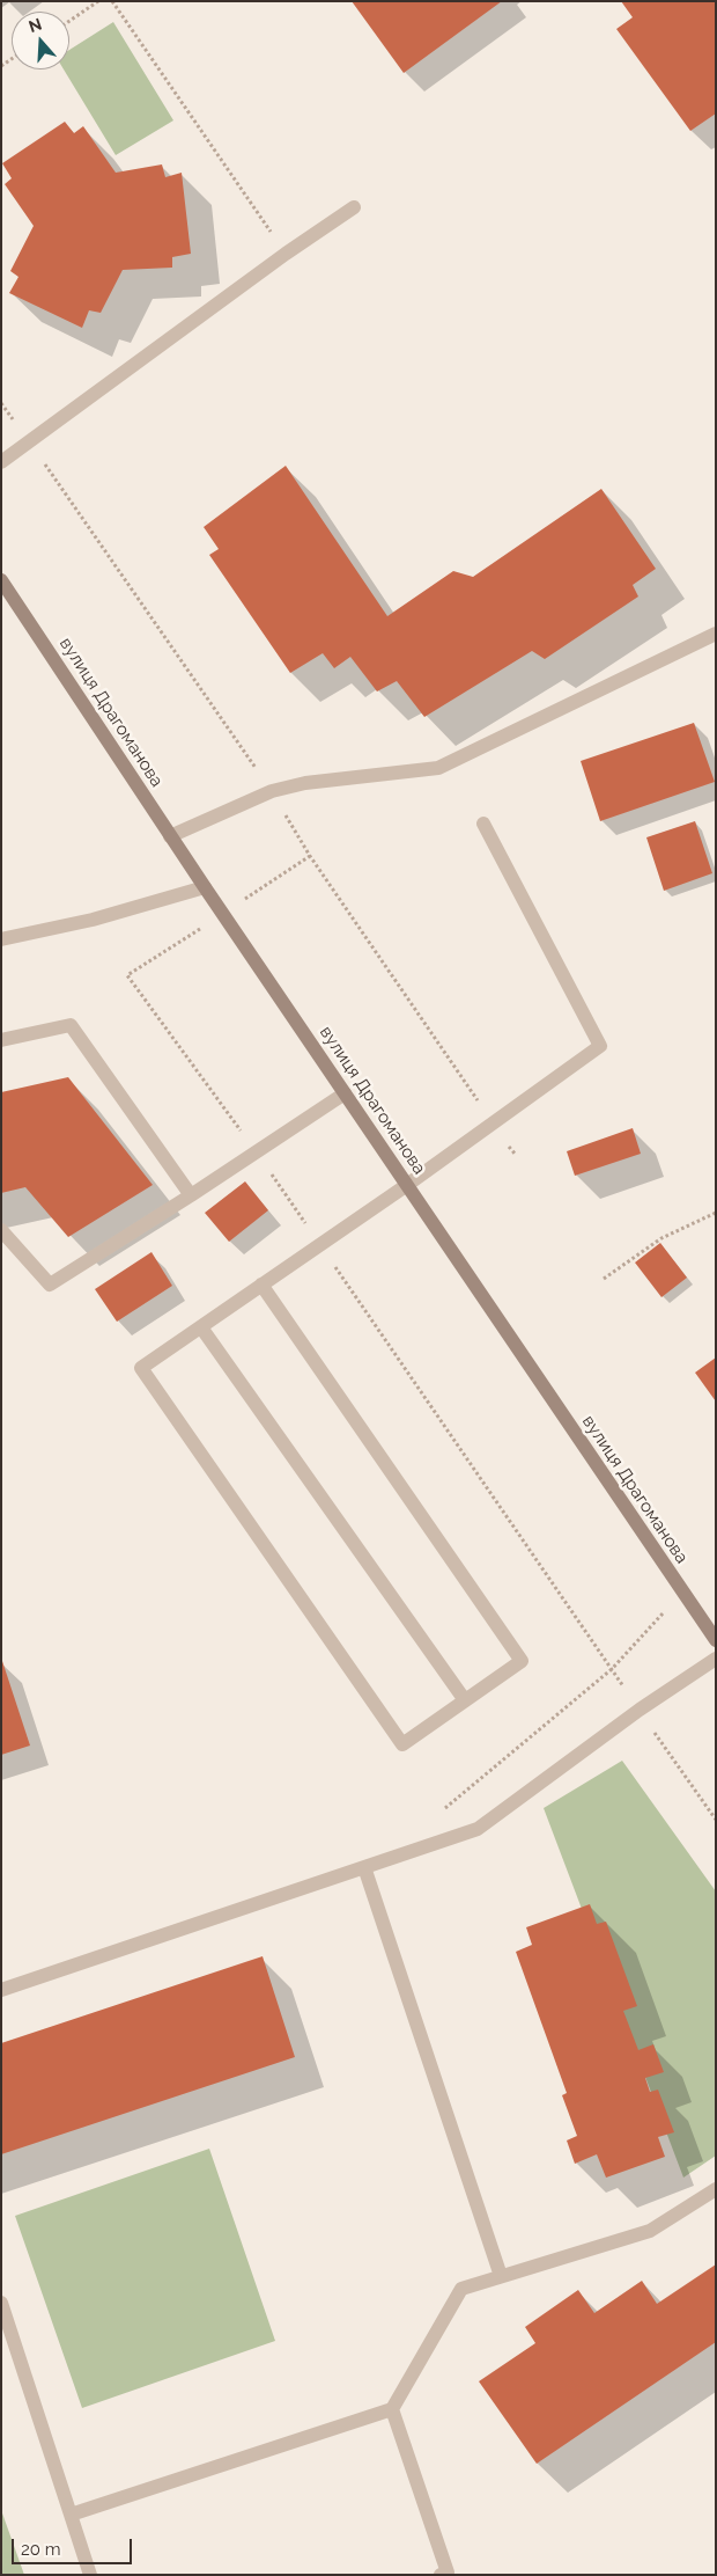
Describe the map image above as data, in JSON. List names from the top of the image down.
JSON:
{
  "streets": {
    "street": ["вулиця Драгоманова"]
  },
  "scale_bar": "20 m",
  "north": "top"
}
